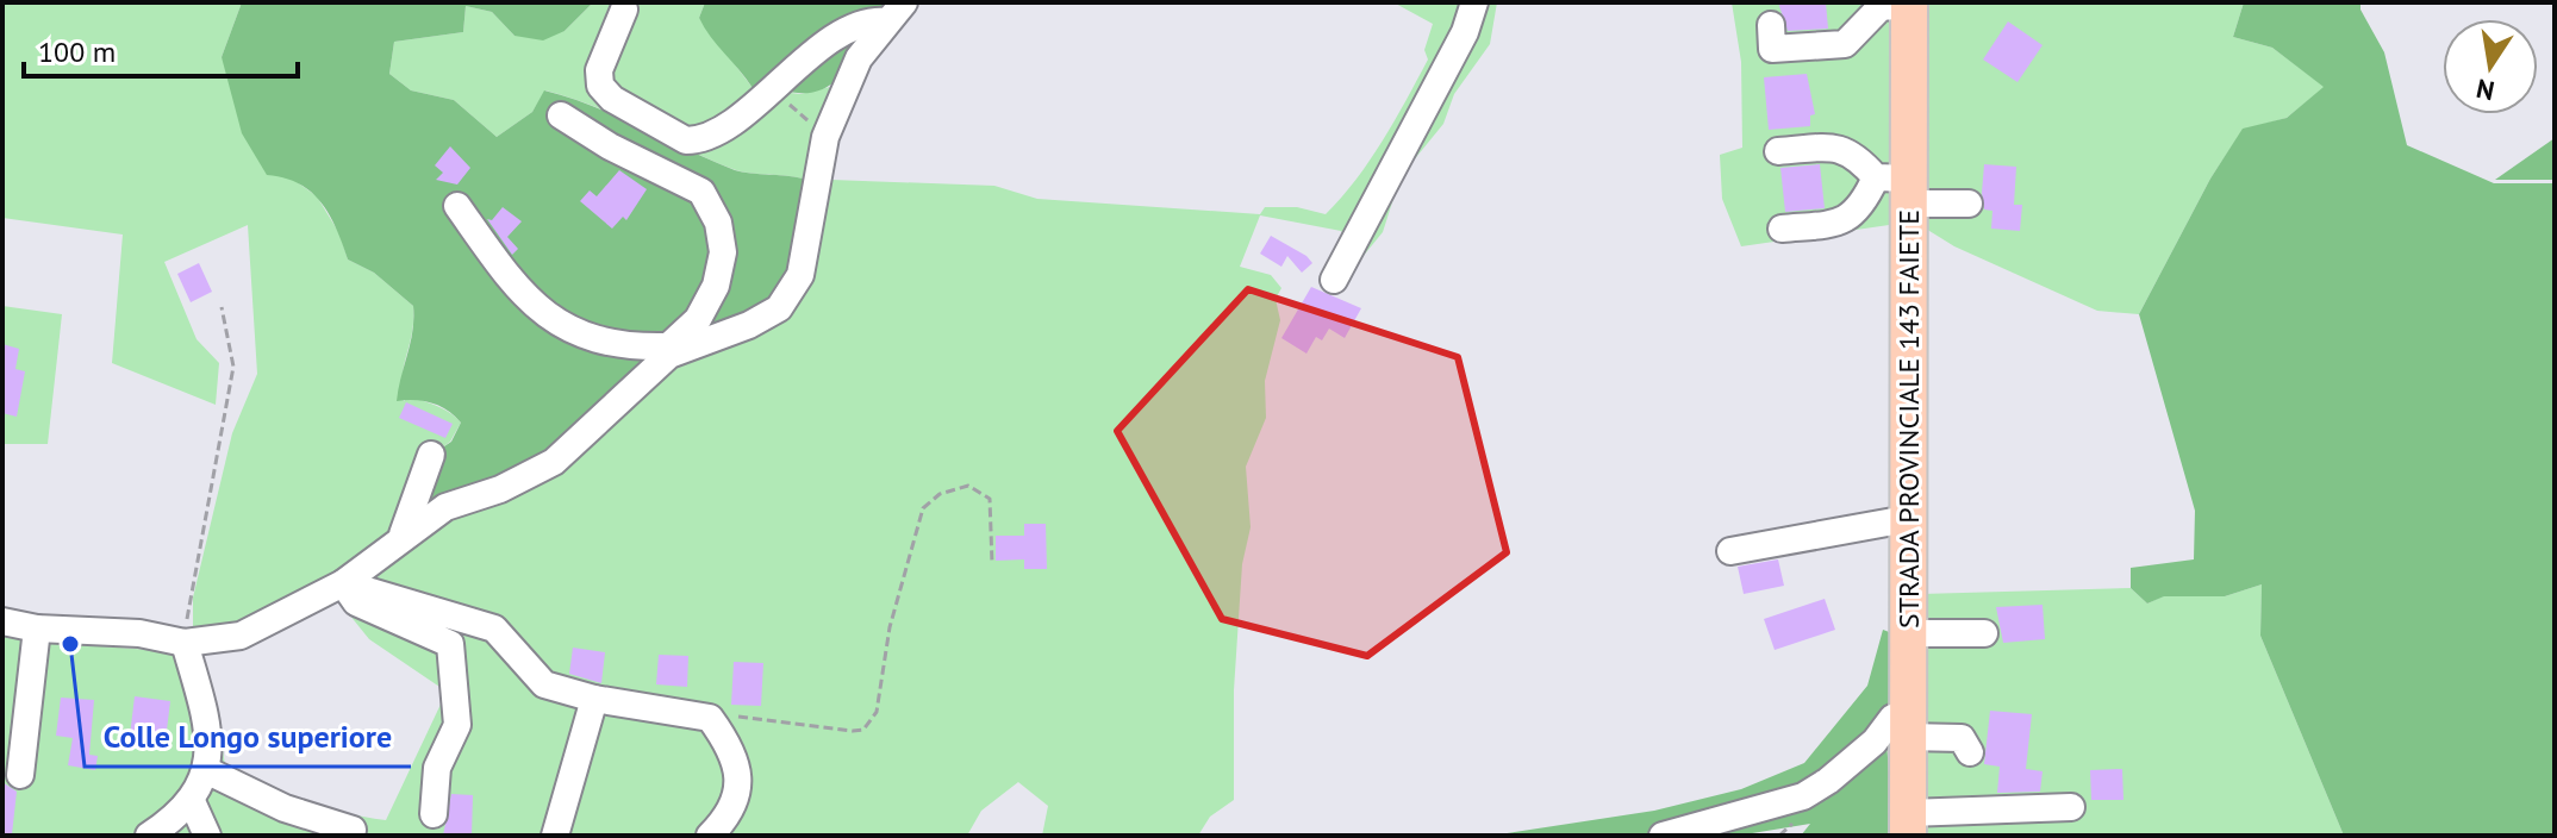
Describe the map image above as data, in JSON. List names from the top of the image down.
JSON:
{
  "streets": {
    "main road": ["STRADA PROVINCIALE 143 FAIETE"]
  },
  "places": ["Colle Longo superiore"],
  "scale_bar": "100 m",
  "north": "bottom"
}
